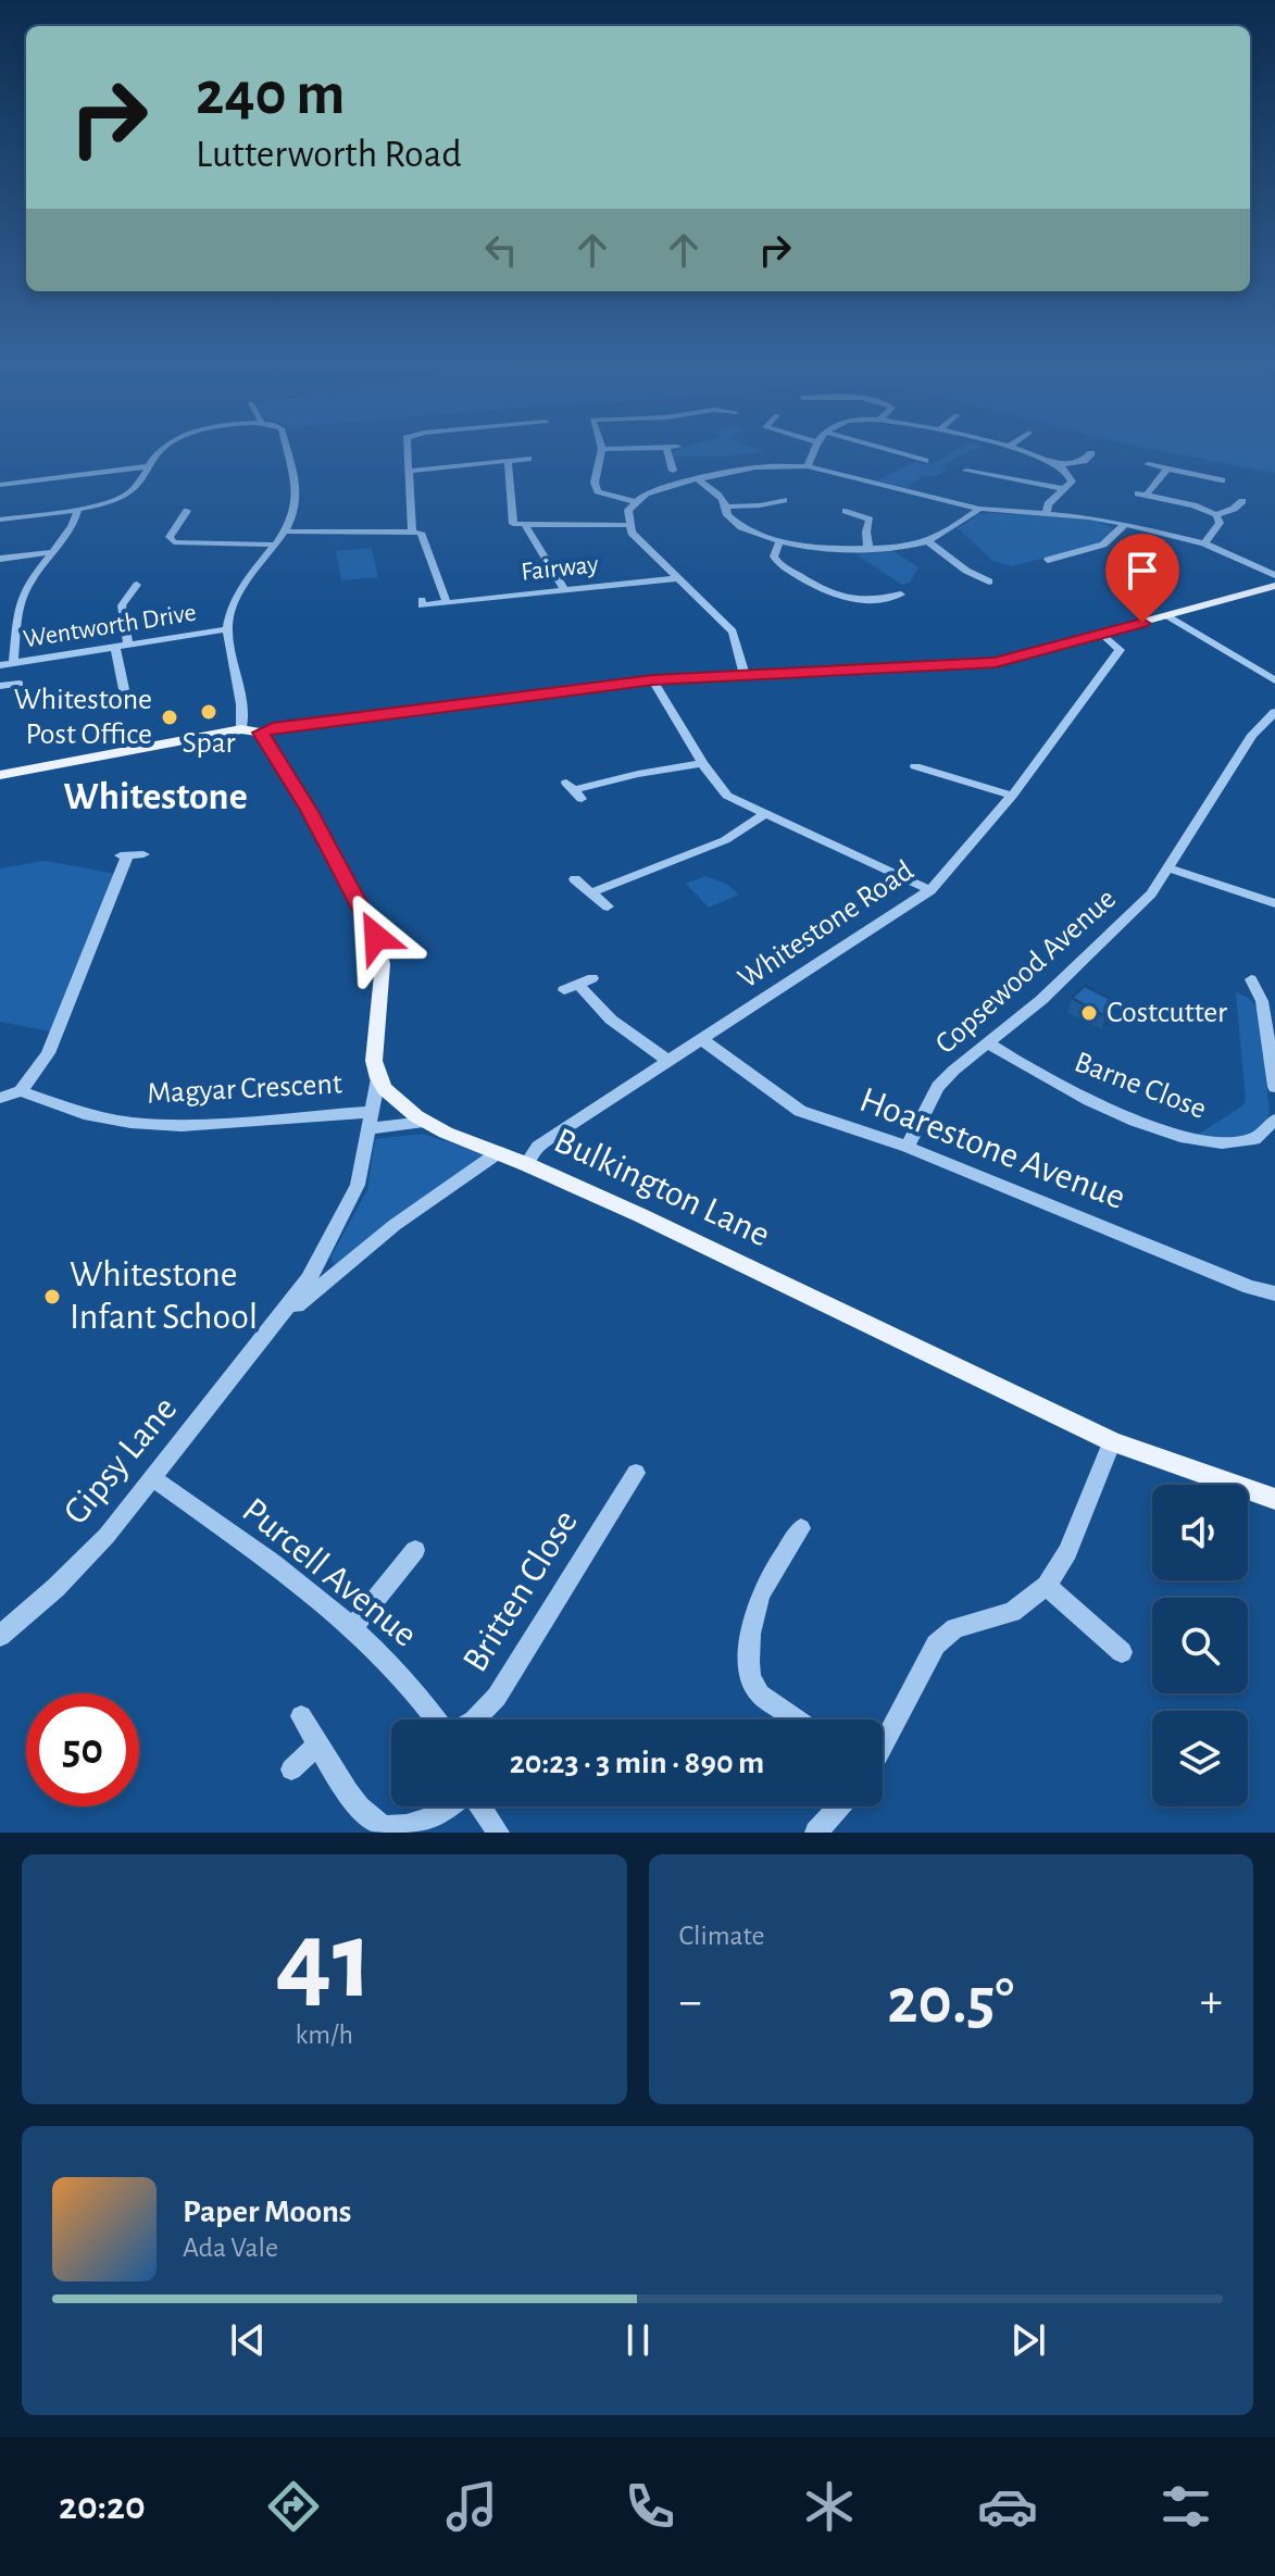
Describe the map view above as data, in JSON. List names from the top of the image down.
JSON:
{
  "streets": {
    "main road": ["Bulkington Lane"],
    "street": [
      "Fairway",
      "Wentworth Drive",
      "Whitestone Road",
      "Copsewood Avenue",
      "Barne Close",
      "Magyar Crescent",
      "Hoarestone Avenue",
      "Gipsy Lane",
      "Purcell Avenue",
      "Britten Close"
    ]
  },
  "crossings": [
    ["Whitestone Road", "Hoarestone Avenue"],
    ["Whitestone Road", "Bulkington Lane"],
    ["Copsewood Avenue", "Barne Close"],
    ["Copsewood Avenue", "Hoarestone Avenue"],
    ["Magyar Crescent", "Bulkington Lane"],
    ["Magyar Crescent", "Gipsy Lane"],
    ["Bulkington Lane", "Gipsy Lane"],
    ["Gipsy Lane", "Purcell Avenue"]
  ],
  "districts": ["Whitestone"],
  "places": [
    "Spar",
    "Whitestone Post Office",
    "Costcutter",
    "Whitestone Infant School"
  ],
  "page": {
    "turn": ["240 m", "Lutterworth Road"],
    "limit": "50",
    "trip": "20:23 · 3 min · 890 m",
    "tile": [
      ["41", "km/h"],
      "Climate"
    ],
    "heat": ["−", "20.5°", "+"],
    "song": ["Paper Moons", "Ada Vale"],
    "tabs": "20:20"
  }
}
